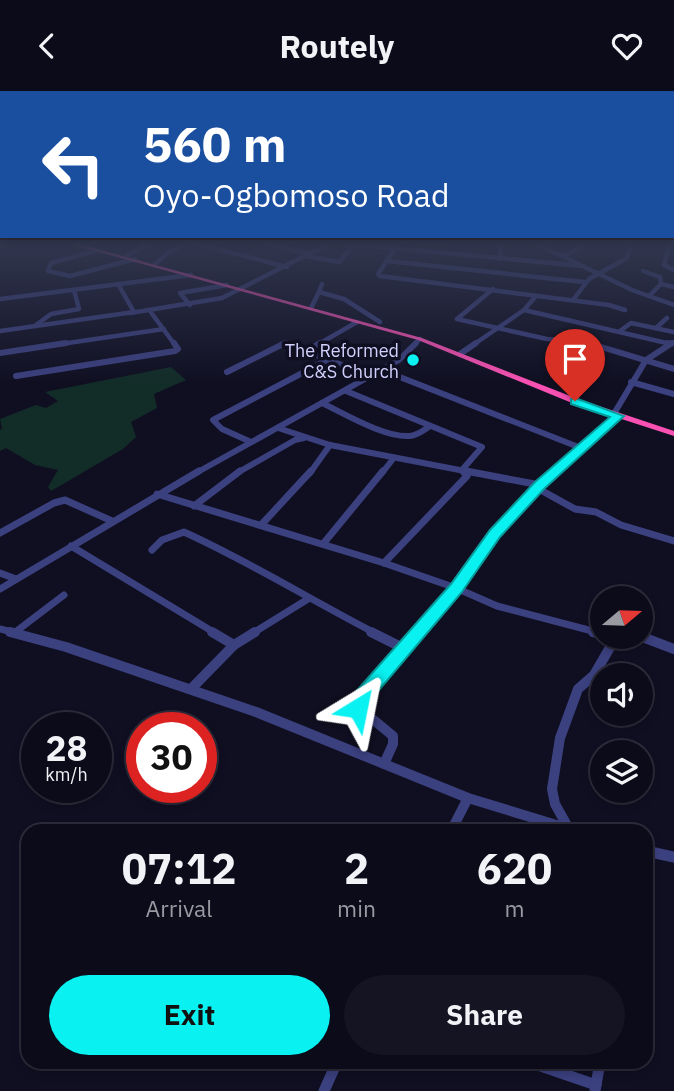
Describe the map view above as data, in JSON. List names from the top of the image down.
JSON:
{
  "places": ["The Reformed C&S Church"],
  "north": "right",
  "page": {
    "header": "Routely",
    "turn": ["560 m", "Oyo-Ogbomoso Road"],
    "speed": "28 km/h",
    "limit": "30",
    "eta": [
      "07:12",
      "Arrival",
      "2",
      "min",
      "620",
      "m"
    ],
    "buttons": ["Exit", "Share"]
  }
}
